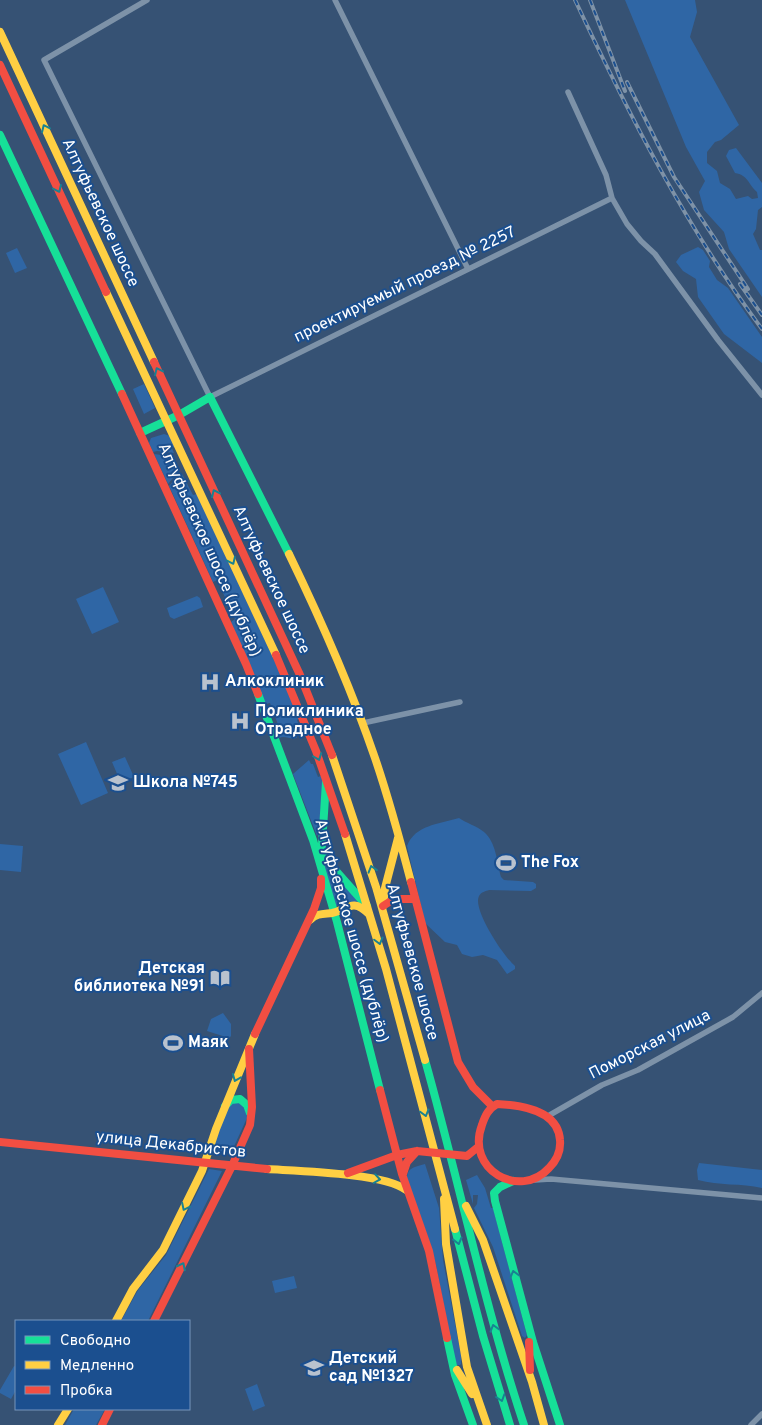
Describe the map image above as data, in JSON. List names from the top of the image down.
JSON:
{
  "streets": {
    "main road": ["Алтуфьевское шоссе", "Алтуфьевское шоссе (дублёр)", "улица Декабристов"],
    "street": ["проектируемый проезд № 2257", "Поморская улица"]
  },
  "crossings": [
    ["Алтуфьевское шоссе (дублёр)", "улица Декабристов"],
    ["Поморская улица", "улица Декабристов"]
  ],
  "places": {
    "hospital": ["Алкоклиник", "Поликлиника Отрадное"],
    "school or university": ["Школа №745", "Детский сад №1327"],
    "sports": ["The Fox", "Маяк"],
    "library": ["Детская библиотека №91"]
  },
  "legend": ["Свободно", "Медленно", "Пробка"]
}
